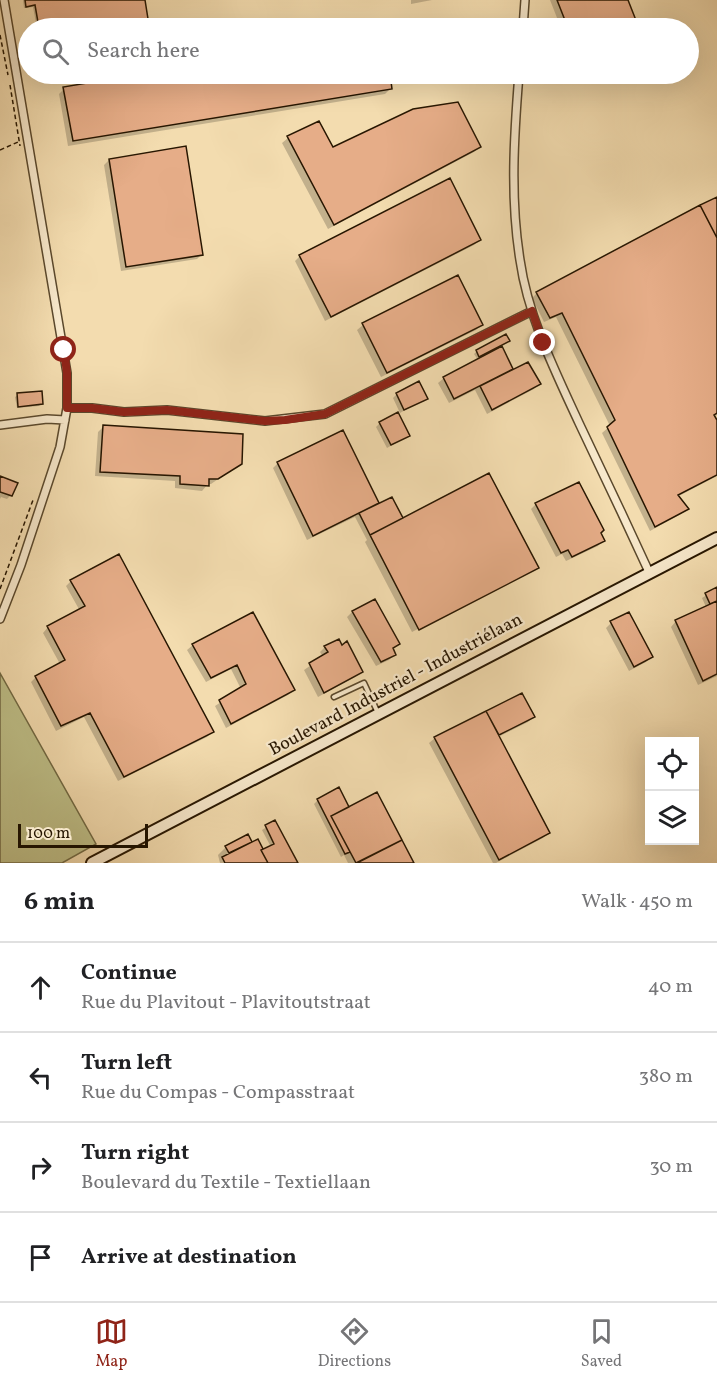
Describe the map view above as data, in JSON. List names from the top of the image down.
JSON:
{
  "streets": {
    "main road": ["Boulevard Industriel - Industriélaan"]
  },
  "scale_bar": "100 m",
  "page": {
    "search": "Search here",
    "scale": "100 m",
    "heading": ["6 min", "Walk · 450 m"],
    "list": [
      ["Continue", "Rue du Plavitout - Plavitoutstraat", "40 m"],
      ["Turn left", "Rue du Compas - Compasstraat", "380 m"],
      ["Turn right", "Boulevard du Textile - Textiellaan", "30 m"],
      "Arrive at destination"
    ],
    "nav": ["Map", "Directions", "Saved"]
  }
}
